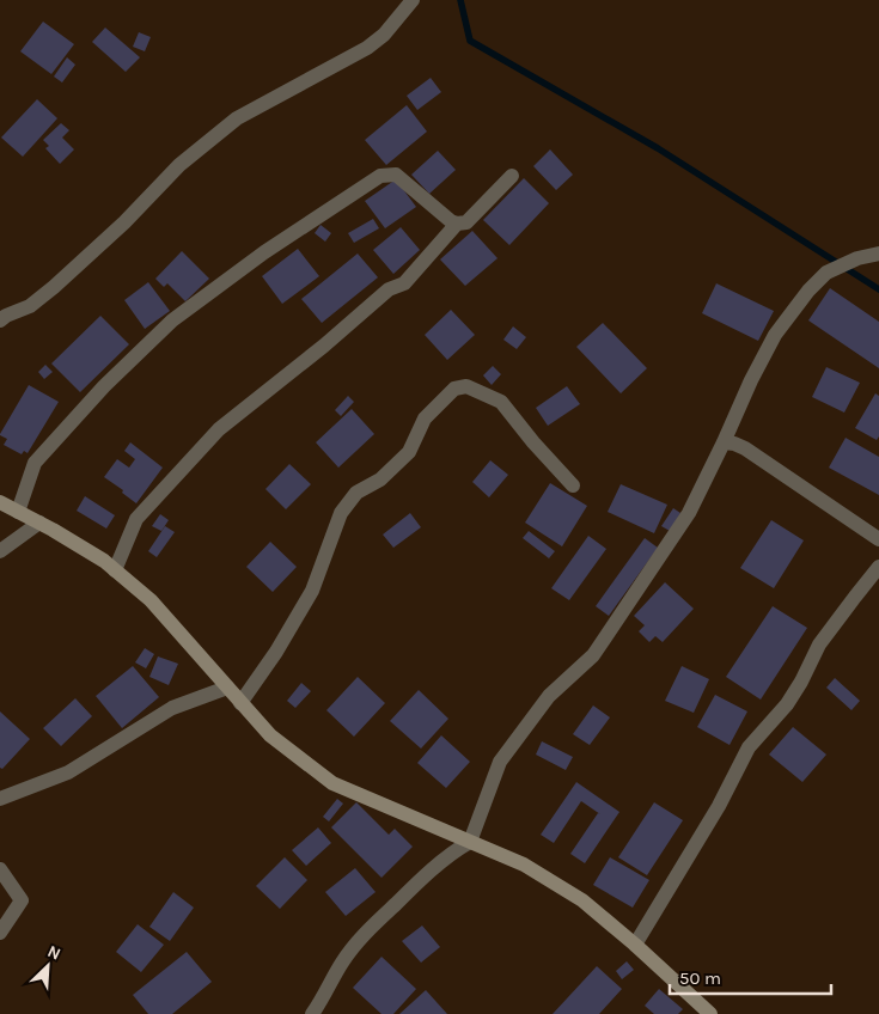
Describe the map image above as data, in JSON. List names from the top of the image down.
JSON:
{
  "scale_bar": "50 m",
  "north": "top right"
}
